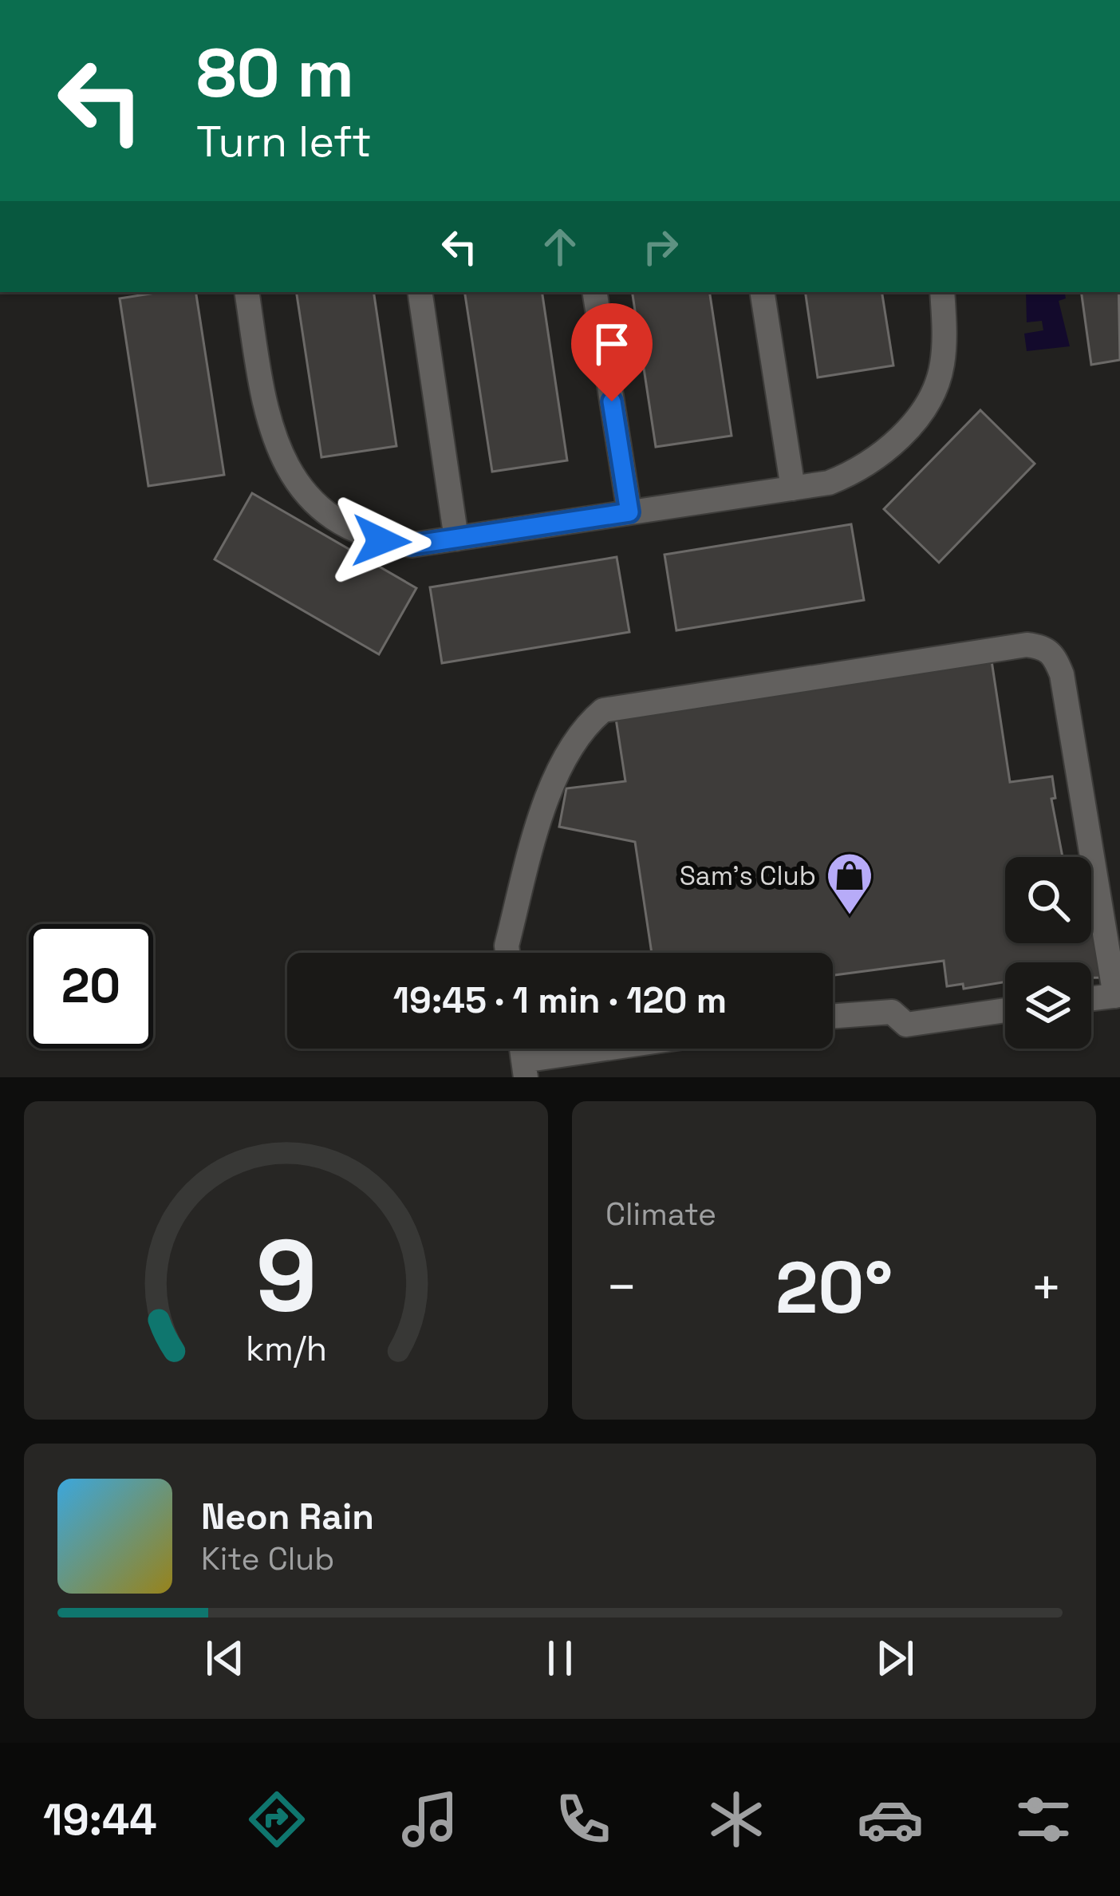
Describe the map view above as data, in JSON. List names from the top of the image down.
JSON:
{
  "places": {
    "shop": ["Sam's Club"]
  },
  "page": {
    "turn": ["80 m", "Turn left"],
    "limit": "20",
    "trip": "19:45 · 1 min · 120 m",
    "tile": "Climate",
    "heat": ["−", "20°", "+"],
    "song": ["Neon Rain", "Kite Club"],
    "tabs": "19:44",
    "gauge": ["9", "km/h"]
  }
}
